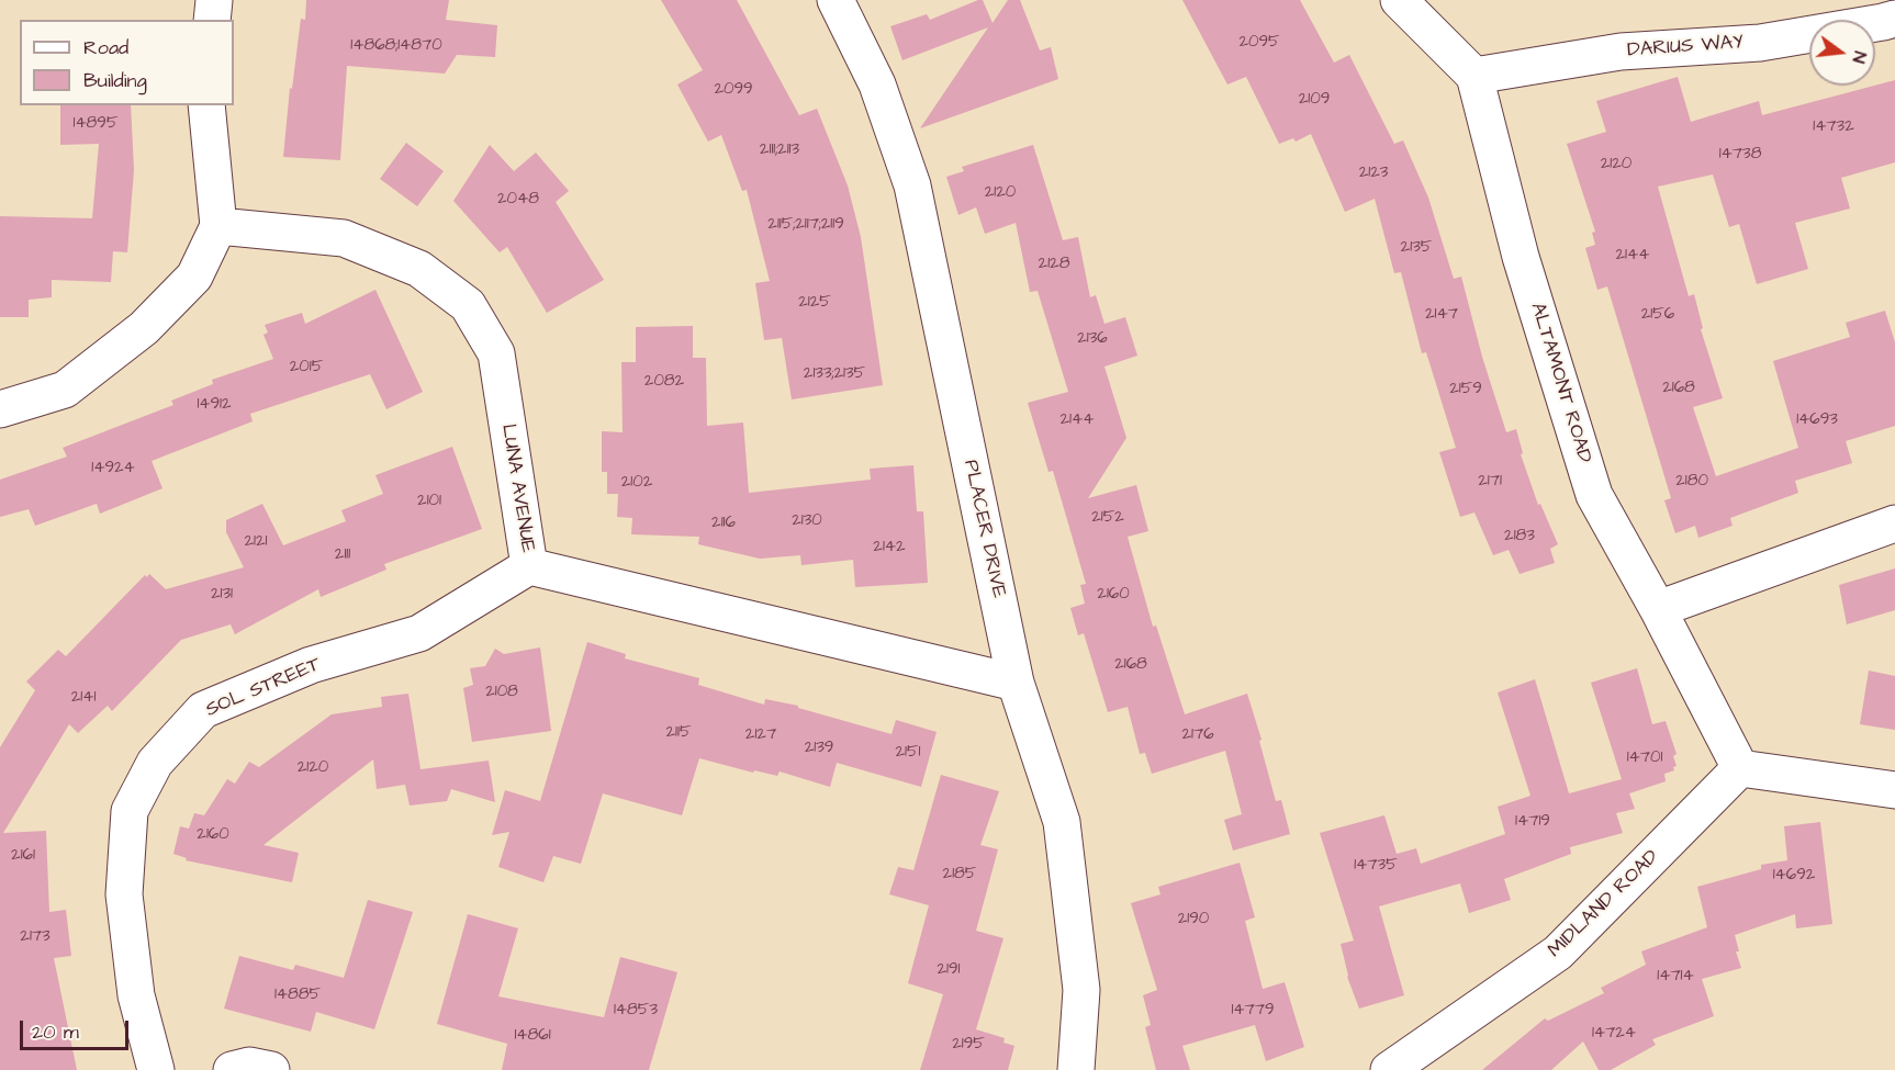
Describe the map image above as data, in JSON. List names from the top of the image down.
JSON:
{
  "streets": {
    "street": [
      "DARIUS WAY",
      "ALTAMONT ROAD",
      "LUNA AVENUE",
      "PLACER DRIVE",
      "SOL STREET",
      "MIDLAND ROAD"
    ]
  },
  "crossings": [
    ["DARIUS WAY", "ALTAMONT ROAD"],
    ["ALTAMONT ROAD", "MIDLAND ROAD"],
    ["LUNA AVENUE", "PLACER DRIVE"],
    ["LUNA AVENUE", "SOL STREET"]
  ],
  "house_numbers": [
    "2095",
    "14868;14870",
    "2099",
    "2109",
    "14895",
    "14732",
    "2111;2113",
    "14738",
    "2120",
    "2123",
    "2120",
    "2048",
    "2115;2117;2119",
    "2135",
    "2144",
    "2128",
    "2125",
    "2147",
    "2156",
    "2136",
    "2015",
    "2133;2135",
    "2082",
    "2168",
    "2159",
    "14912",
    "2144",
    "14693",
    "14924",
    "2171",
    "2180",
    "2102",
    "2101",
    "2152",
    "2130",
    "2116",
    "2183",
    "2121",
    "2142",
    "2111",
    "2131",
    "2160",
    "2168",
    "2108",
    "2141",
    "2115",
    "2127",
    "2176",
    "2139",
    "2151",
    "14701",
    "2120",
    "14719",
    "2160",
    "2161",
    "14735",
    "2185",
    "14692",
    "2190",
    "2173",
    "2191",
    "14714",
    "14885",
    "14853",
    "14779",
    "14724",
    "14861",
    "2195"
  ],
  "legend": ["Road", "Building"],
  "scale_bar": "20 m",
  "north": "right"
}
